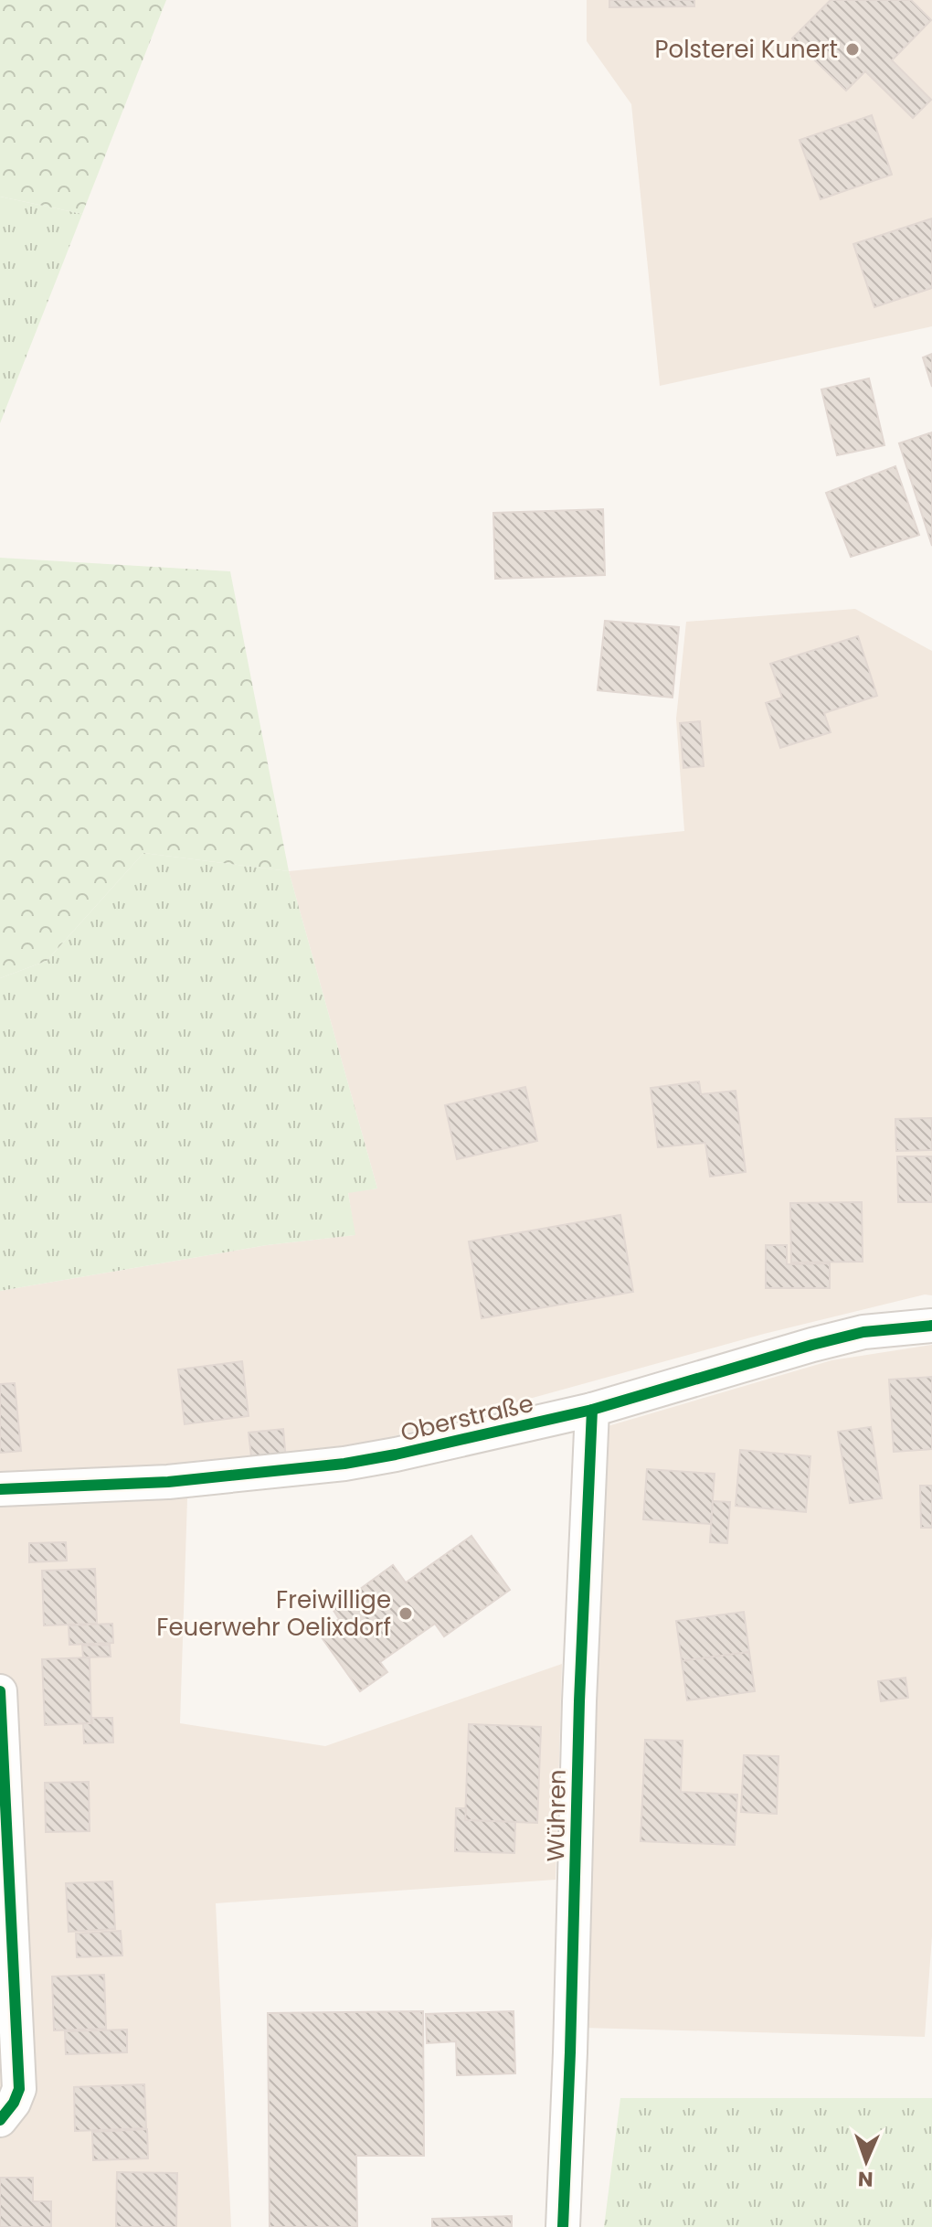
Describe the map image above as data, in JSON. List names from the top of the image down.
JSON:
{
  "streets": {
    "street": ["Oberstraße", "Wühren"]
  },
  "crossings": [
    ["Oberstraße", "Wühren"]
  ],
  "places": ["Polsterei Kunert", "Freiwillige Feuerwehr Oelixdorf"],
  "north": "bottom"
}
